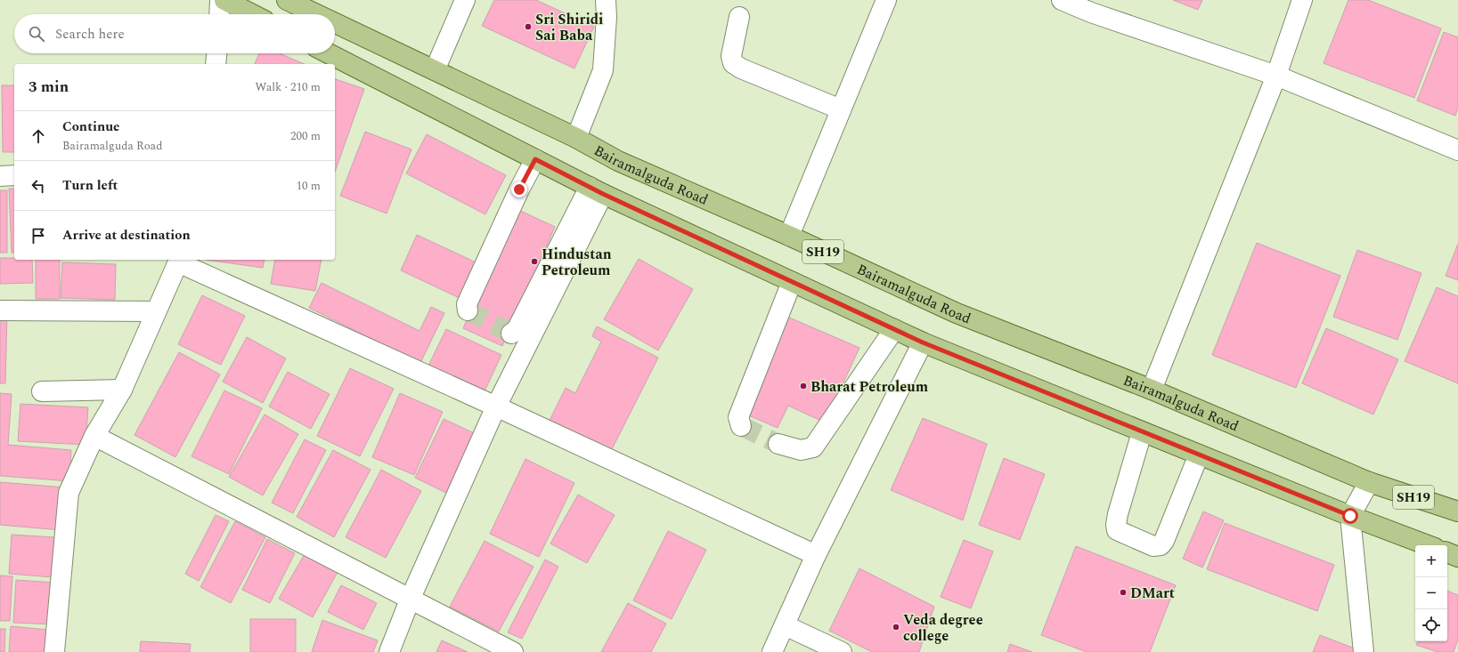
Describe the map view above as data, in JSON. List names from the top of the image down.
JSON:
{
  "streets": {
    "main road": ["Bairamalguda Road", "SH19"]
  },
  "places": [
    "Sri Shiridi Sai Baba",
    "Hindustan Petroleum",
    "Bharat Petroleum",
    "DMart",
    "Veda degree college"
  ],
  "page": {
    "search": "Search here",
    "heading": ["3 min", "Walk · 210 m"],
    "list": [
      ["Continue", "Bairamalguda Road", "200 m"],
      ["Turn left", "10 m"],
      "Arrive at destination"
    ],
    "map_buttons": ["+", "−"]
  }
}
